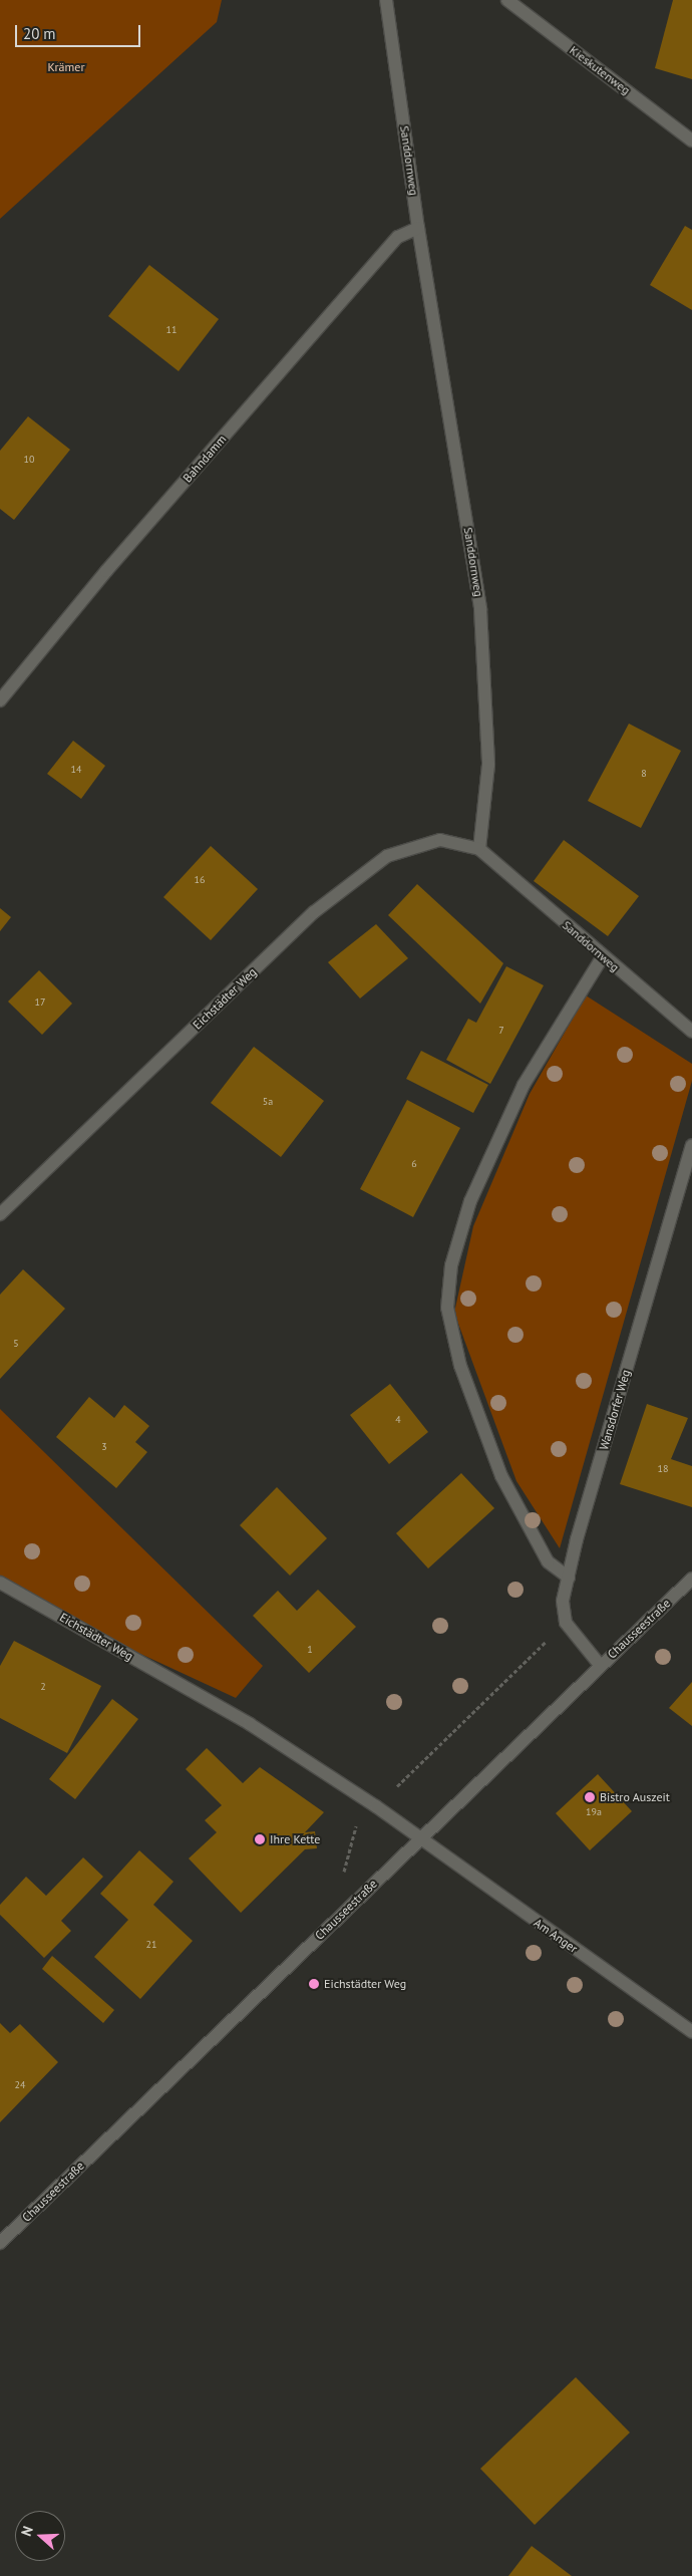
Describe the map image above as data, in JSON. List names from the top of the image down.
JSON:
{
  "streets": {
    "street": [
      "Kieskutenweg",
      "Sanddornweg",
      "Bahndamm",
      "Eichstädter Weg",
      "Wansdorfer Weg",
      "Chausseestraße",
      "Am Anger"
    ]
  },
  "crossings": [
    ["Sanddornweg", "Bahndamm"],
    ["Sanddornweg", "Eichstädter Weg"],
    ["Eichstädter Weg", "Chausseestraße"],
    ["Eichstädter Weg", "Am Anger"],
    ["Chausseestraße", "Am Anger"]
  ],
  "parks": ["Krämer"],
  "places": ["Bistro Auszeit", "Ihre Kette", "Eichstädter Weg"],
  "house_numbers": [
    "11",
    "10",
    "14",
    "8",
    "16",
    "17",
    "7",
    "5a",
    "6",
    "5",
    "4",
    "3",
    "18",
    "1",
    "2",
    "19a",
    "21",
    "24"
  ],
  "scale_bar": "20 m",
  "north": "left"
}
